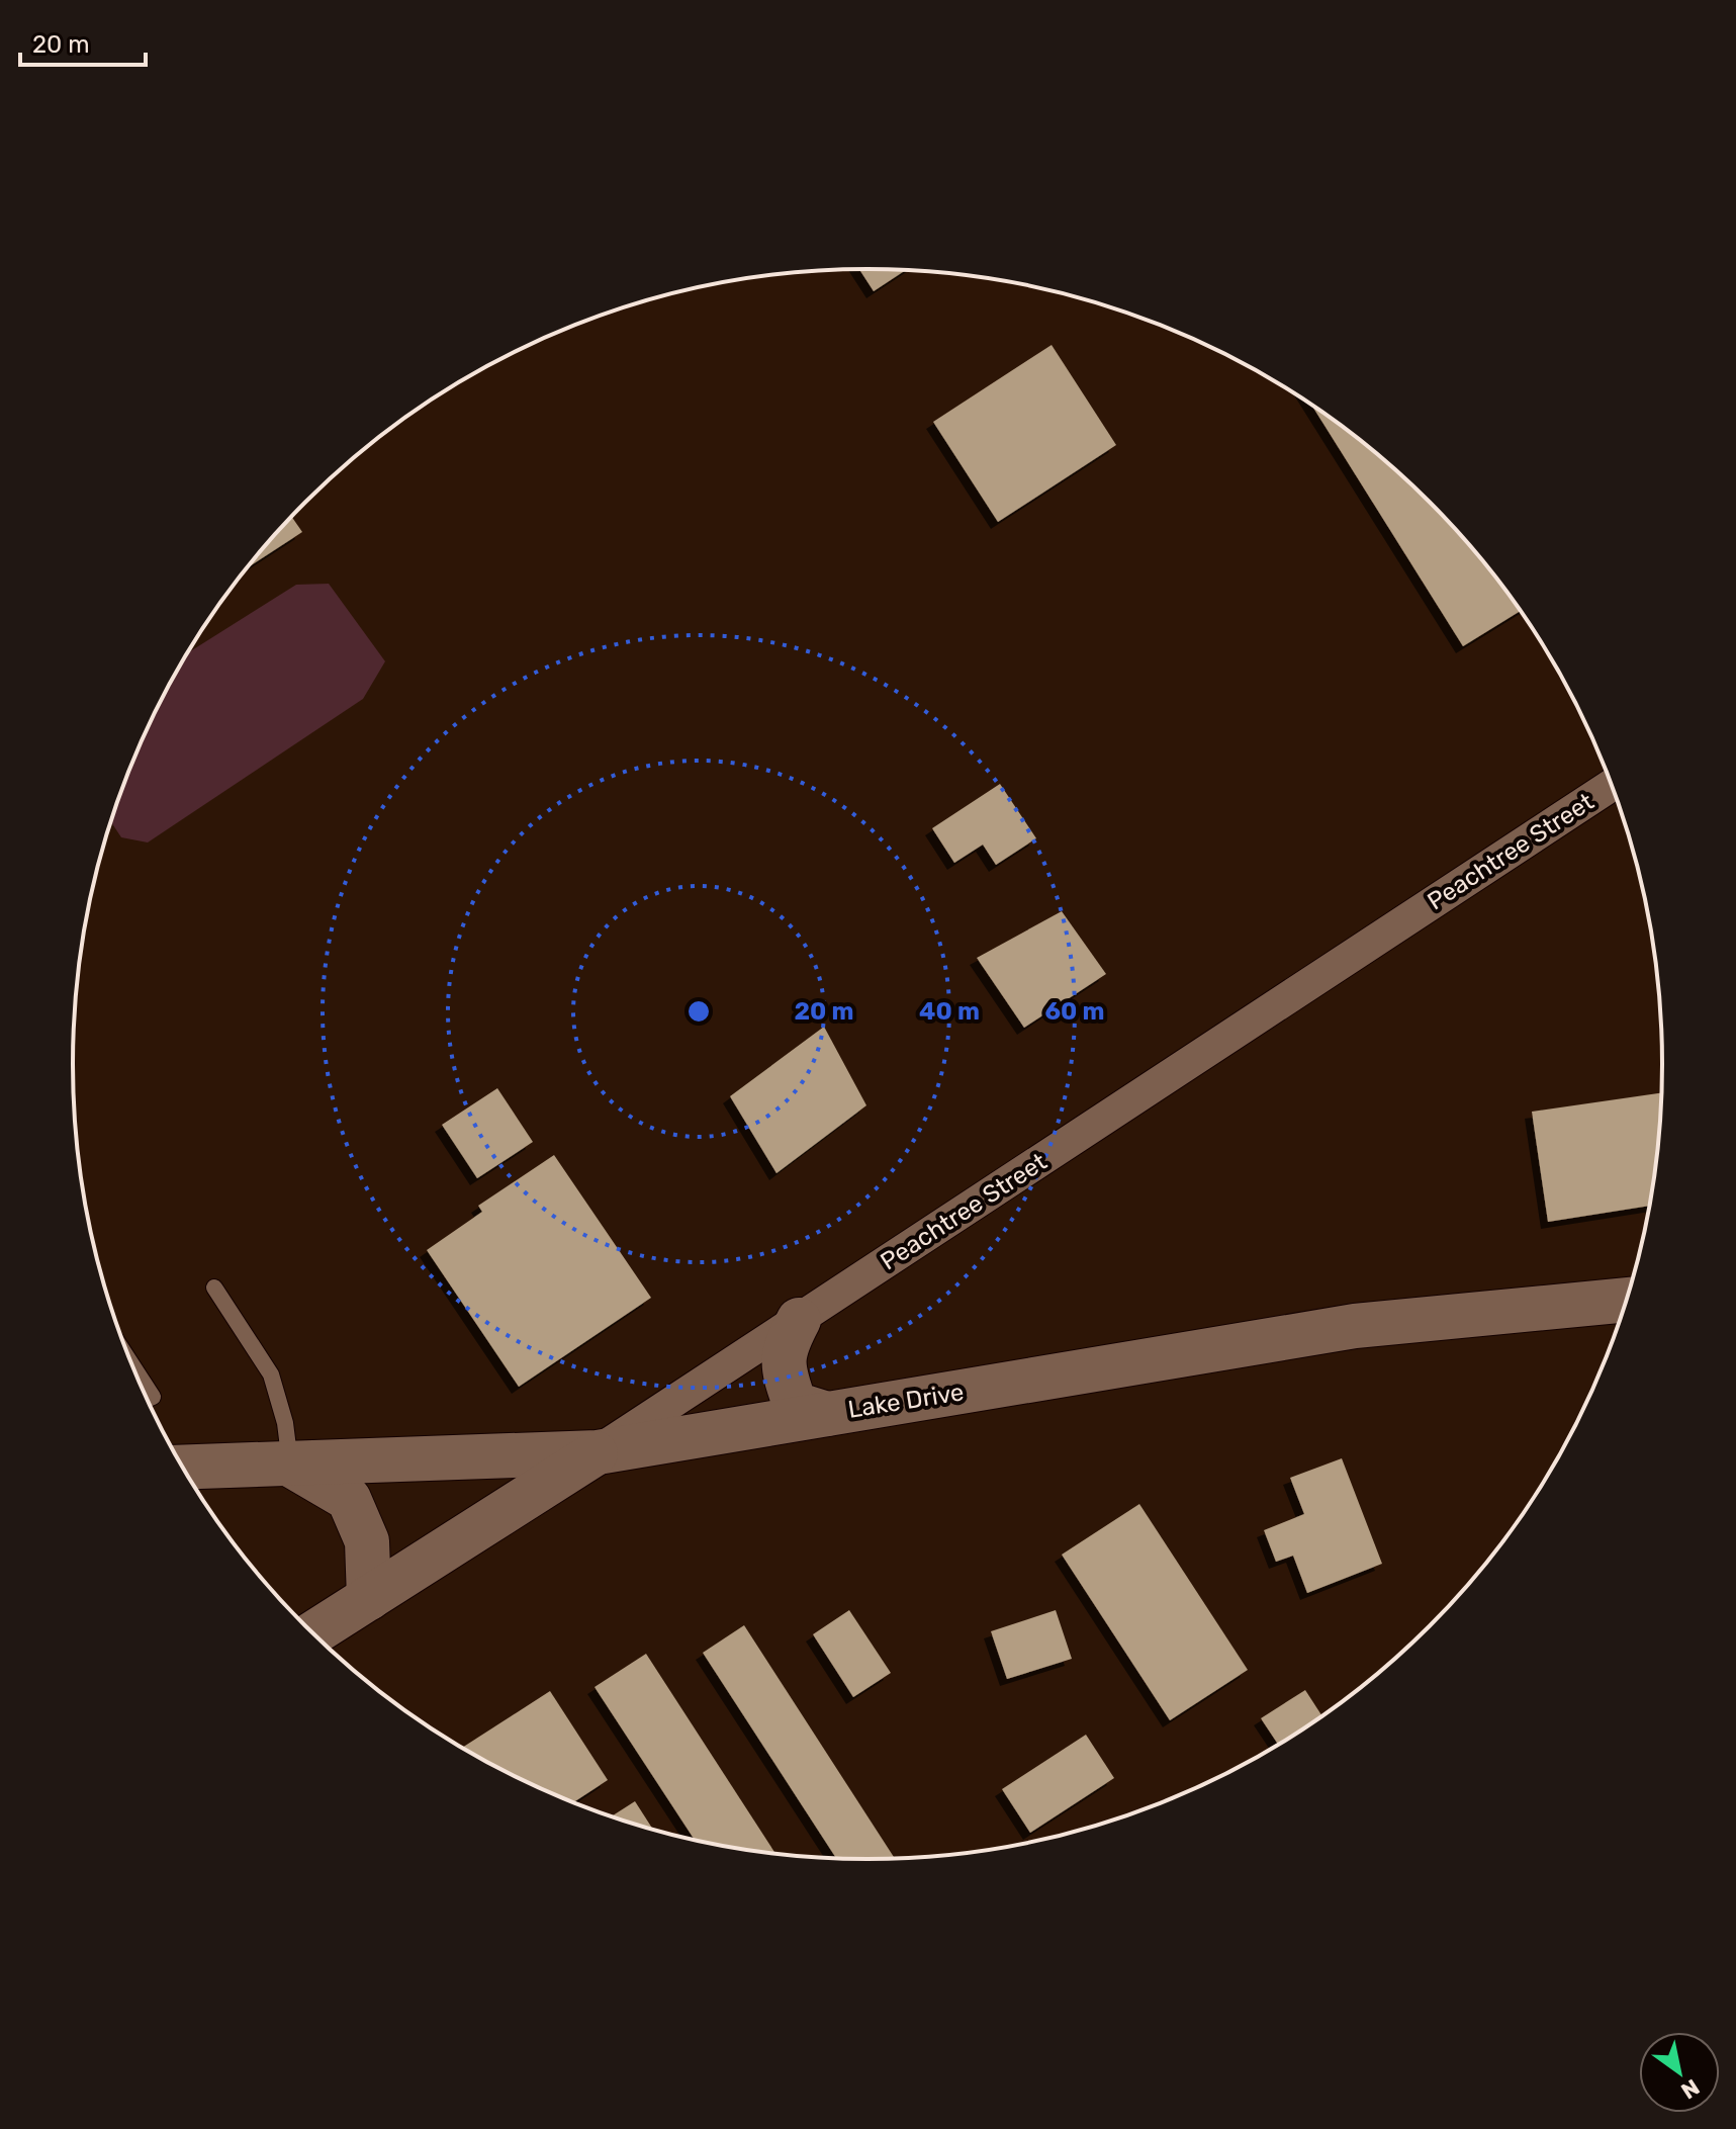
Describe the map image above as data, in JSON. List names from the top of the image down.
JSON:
{
  "streets": {
    "street": ["Peachtree Street", "Lake Drive"]
  },
  "crossings": [
    ["Peachtree Street", "Lake Drive"]
  ],
  "scale_bar": "20 m",
  "north": "bottom right",
  "rings": ["20 m", "40 m", "60 m"]
}
